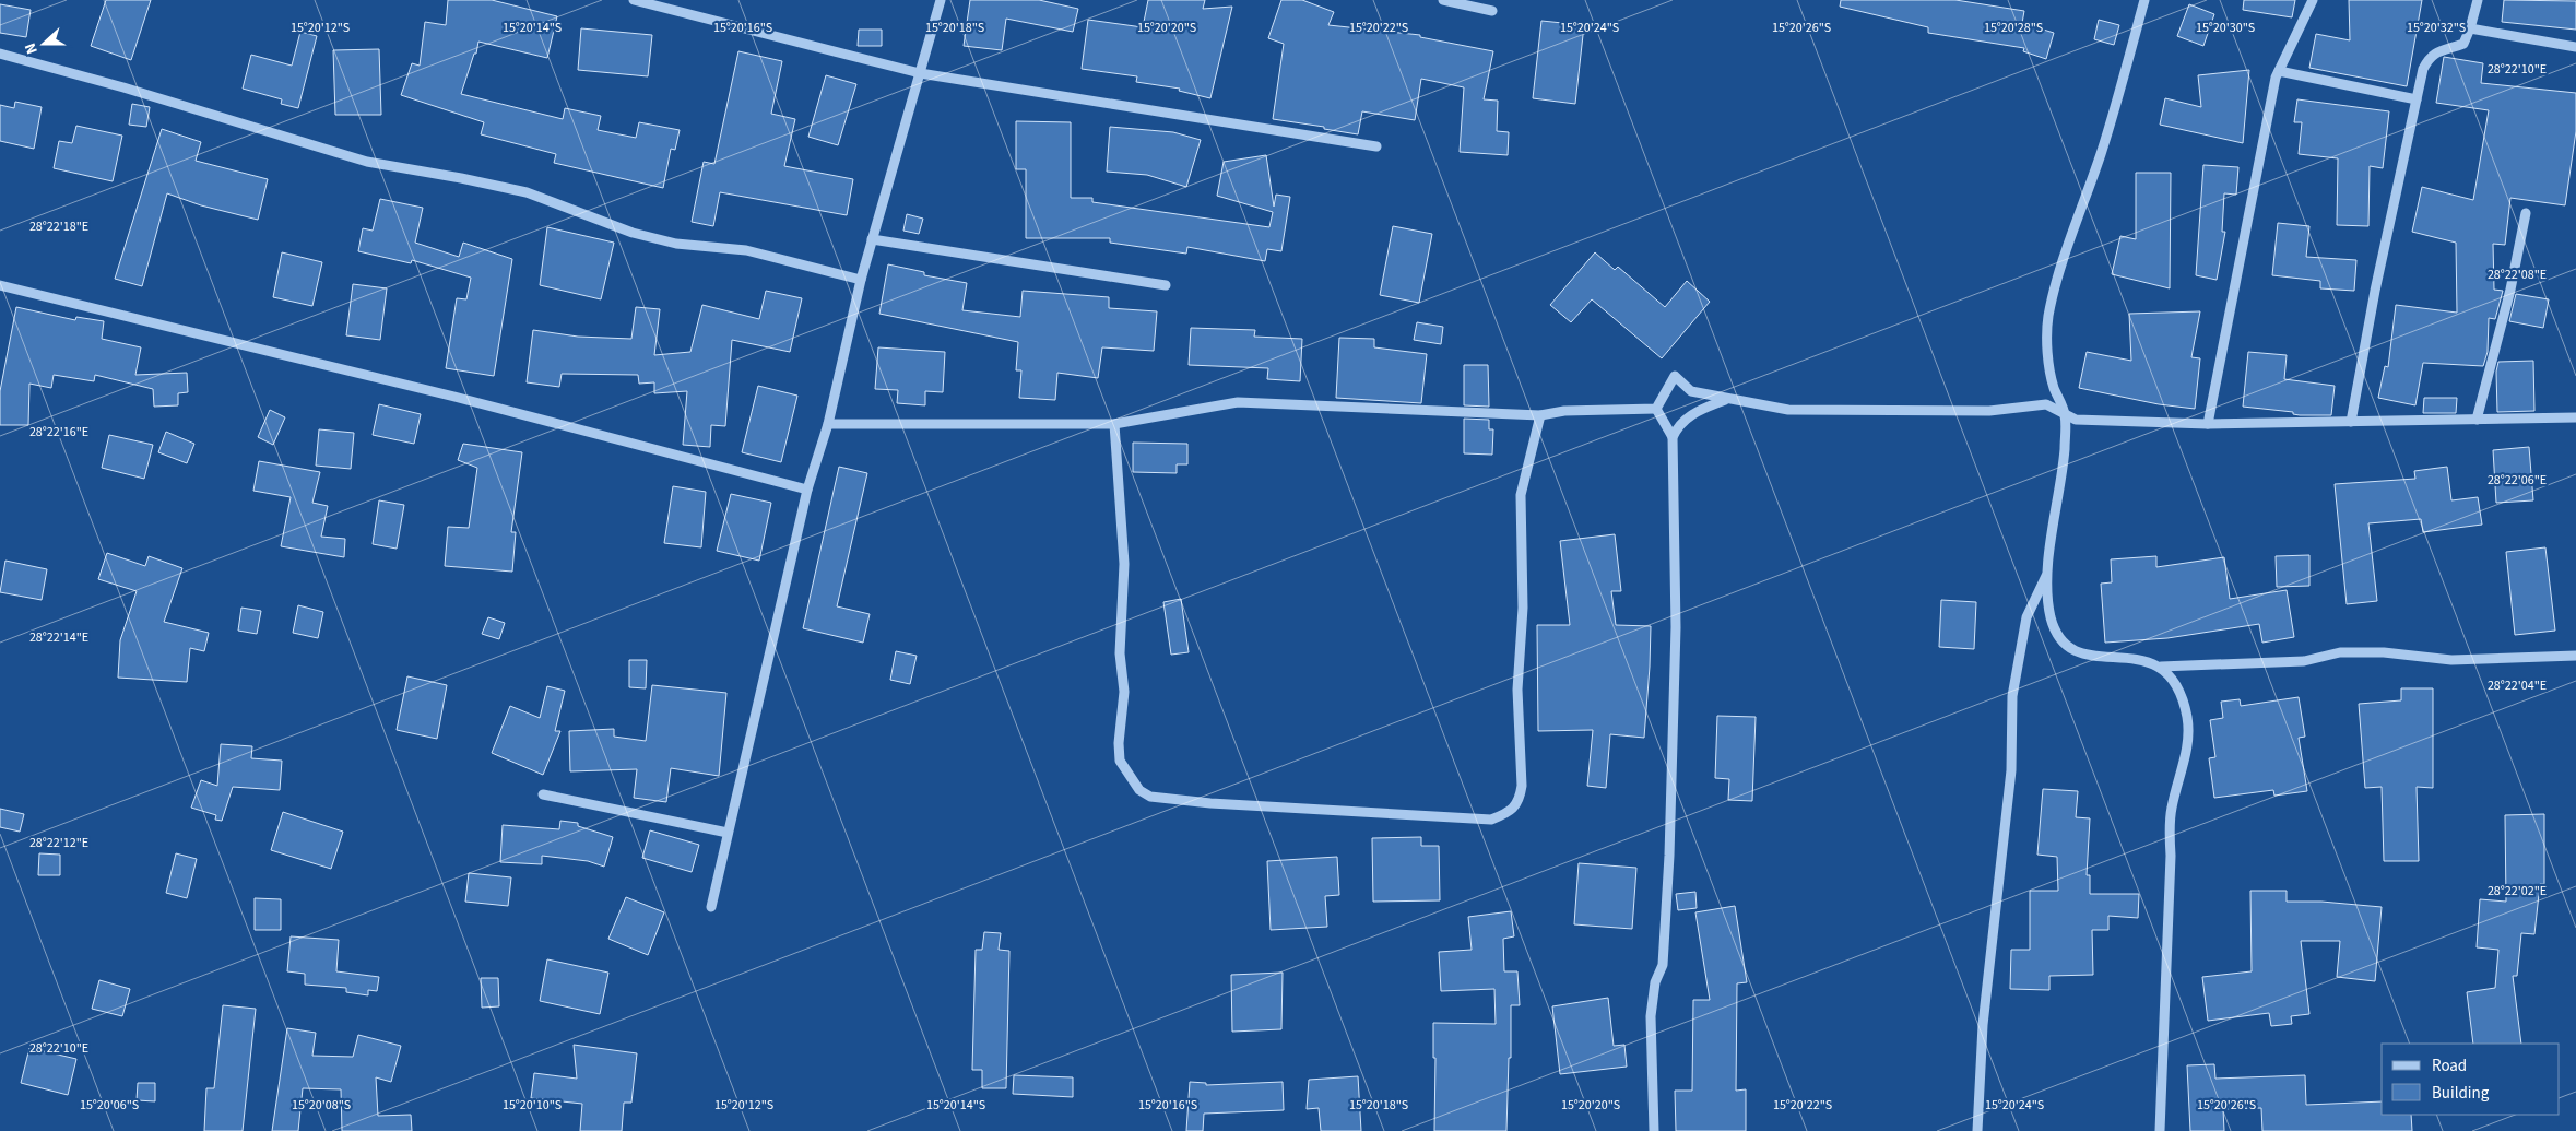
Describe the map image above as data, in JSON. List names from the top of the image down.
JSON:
{
  "legend": ["Road", "Building"],
  "north": "left",
  "coordinates": [
    "15°20'12\"S",
    "15°20'14\"S",
    "15°20'16\"S",
    "15°20'18\"S",
    "15°20'20\"S",
    "15°20'22\"S",
    "15°20'24\"S",
    "15°20'26\"S",
    "15°20'28\"S",
    "15°20'30\"S",
    "15°20'32\"S",
    "28°22'10\"E",
    "28°22'18\"E",
    "28°22'08\"E",
    "28°22'16\"E",
    "28°22'06\"E",
    "28°22'14\"E",
    "28°22'04\"E",
    "28°22'12\"E",
    "28°22'02\"E",
    "15°20'06\"S",
    "15°20'08\"S",
    "15°20'10\"S"
  ]
}
